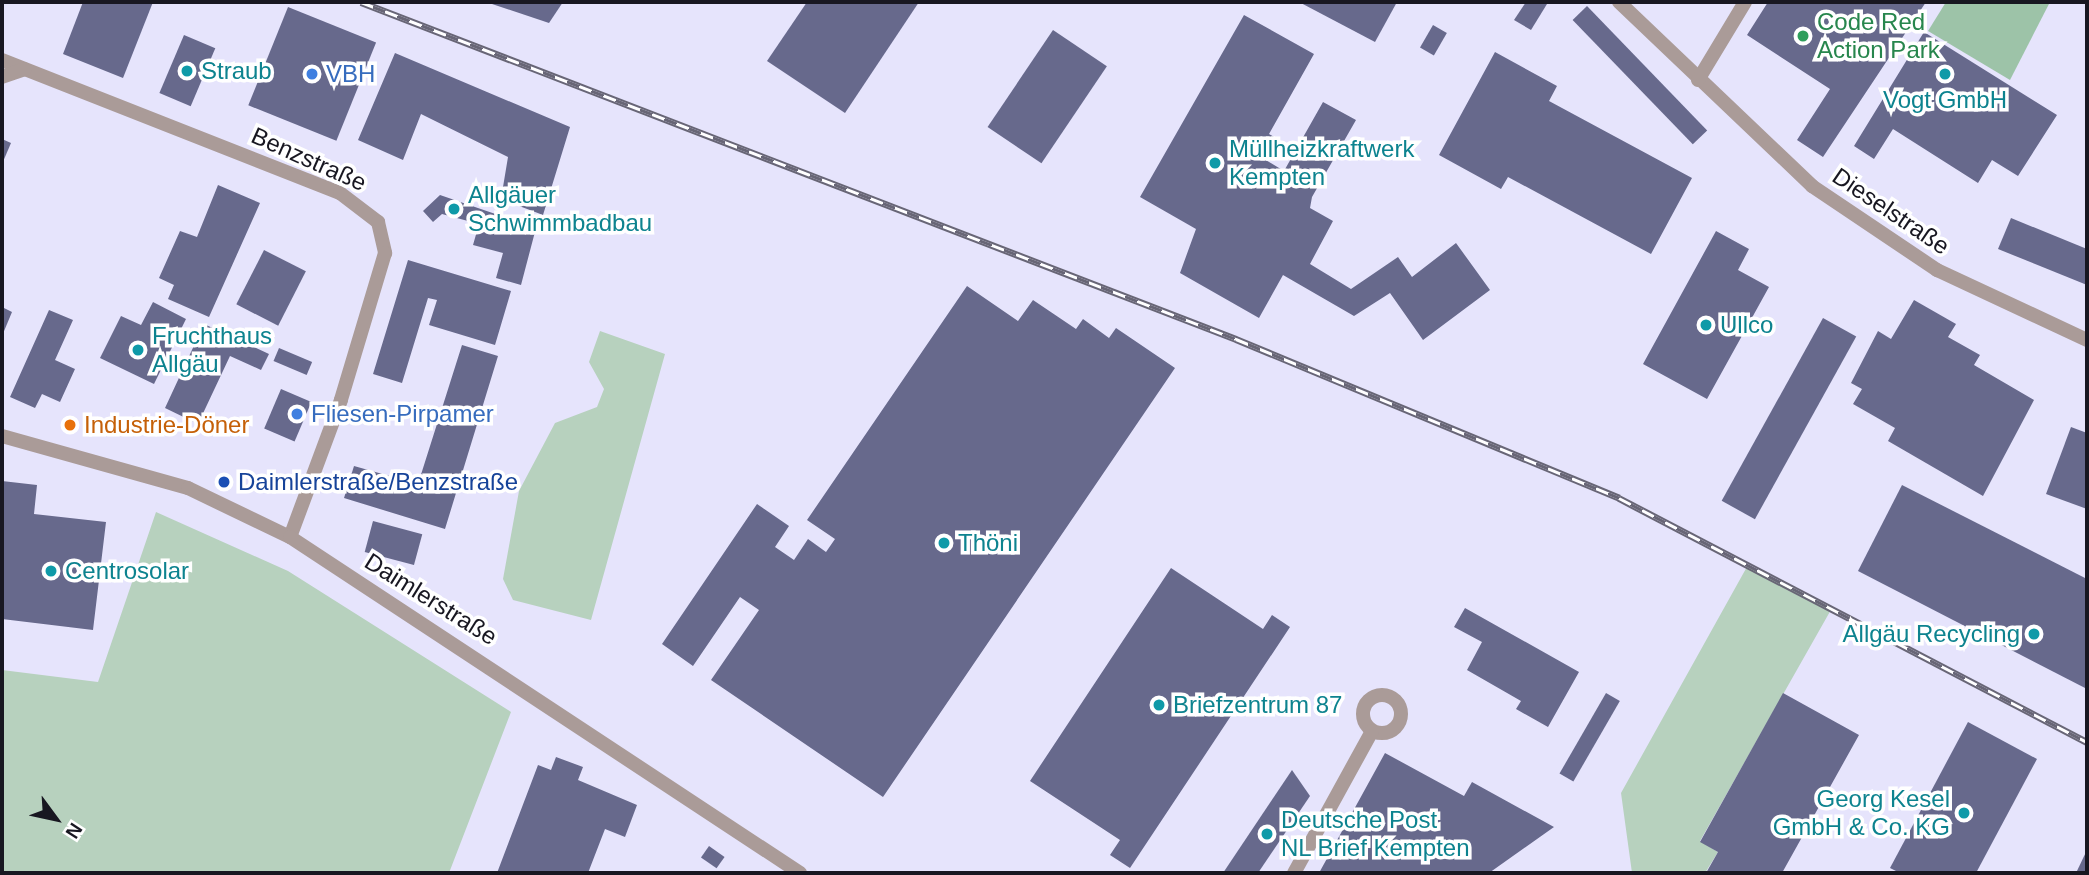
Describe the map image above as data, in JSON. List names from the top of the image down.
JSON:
{
  "streets": {
    "street": ["Benzstraße", "Dieselstraße", "Daimlerstraße"]
  },
  "crossings": [
    ["Benzstraße", "Daimlerstraße"]
  ],
  "places": [
    "Code Red Action Park",
    "Straub",
    "VBH",
    "Vogt GmbH",
    "Müllheizkraftwerk Kempten",
    "Allgäuer Schwimmbadbau",
    "Ullco",
    "Fruchthaus Allgäu",
    "Fliesen-Pirpamer",
    "Industrie-Döner",
    "Daimlerstraße/Benzstraße",
    "Thöni",
    "Centrosolar",
    "Allgäu Recycling",
    "Briefzentrum 87",
    "Georg Kesel GmbH & Co. KG",
    "Deutsche Post NL Brief Kempten"
  ],
  "north": "bottom right"
}
